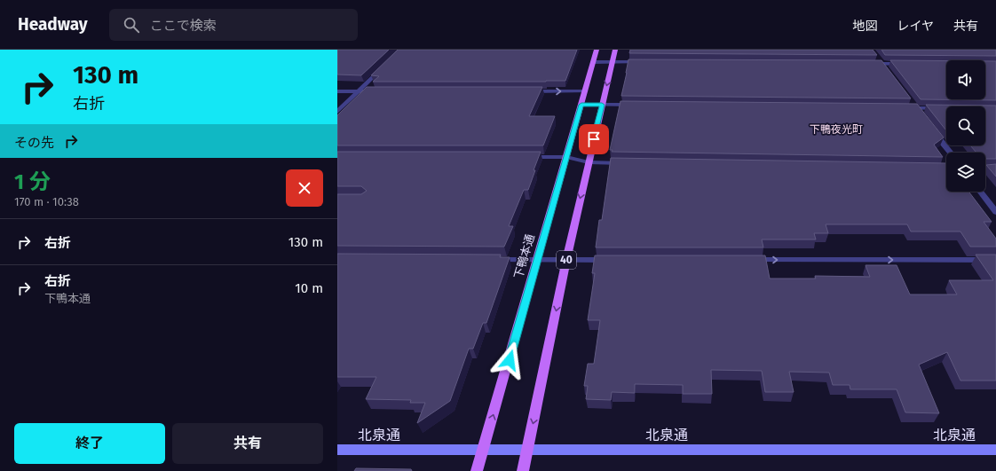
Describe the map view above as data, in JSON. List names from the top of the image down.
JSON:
{
  "streets": {
    "main road": ["下鴨本通", "40"],
    "street": ["北泉通"]
  },
  "crossings": [
    ["下鴨本通", "北泉通"],
    ["40", "北泉通"]
  ],
  "districts": ["下鴨夜光町"],
  "page": {
    "header": "Headway",
    "search": "ここで検索",
    "nav": ["地図", "レイヤ", "共有"],
    "turn": ["130 m", "右折"],
    "then": "その先",
    "heading": ["1 分", "170 m · 10:38"],
    "list": [
      {
        "name": "右折",
        "value": "130 m"
      },
      {
        "name": "右折",
        "note": "下鴨本通",
        "value": "10 m"
      }
    ],
    "buttons": ["終了", "共有"]
  }
}
